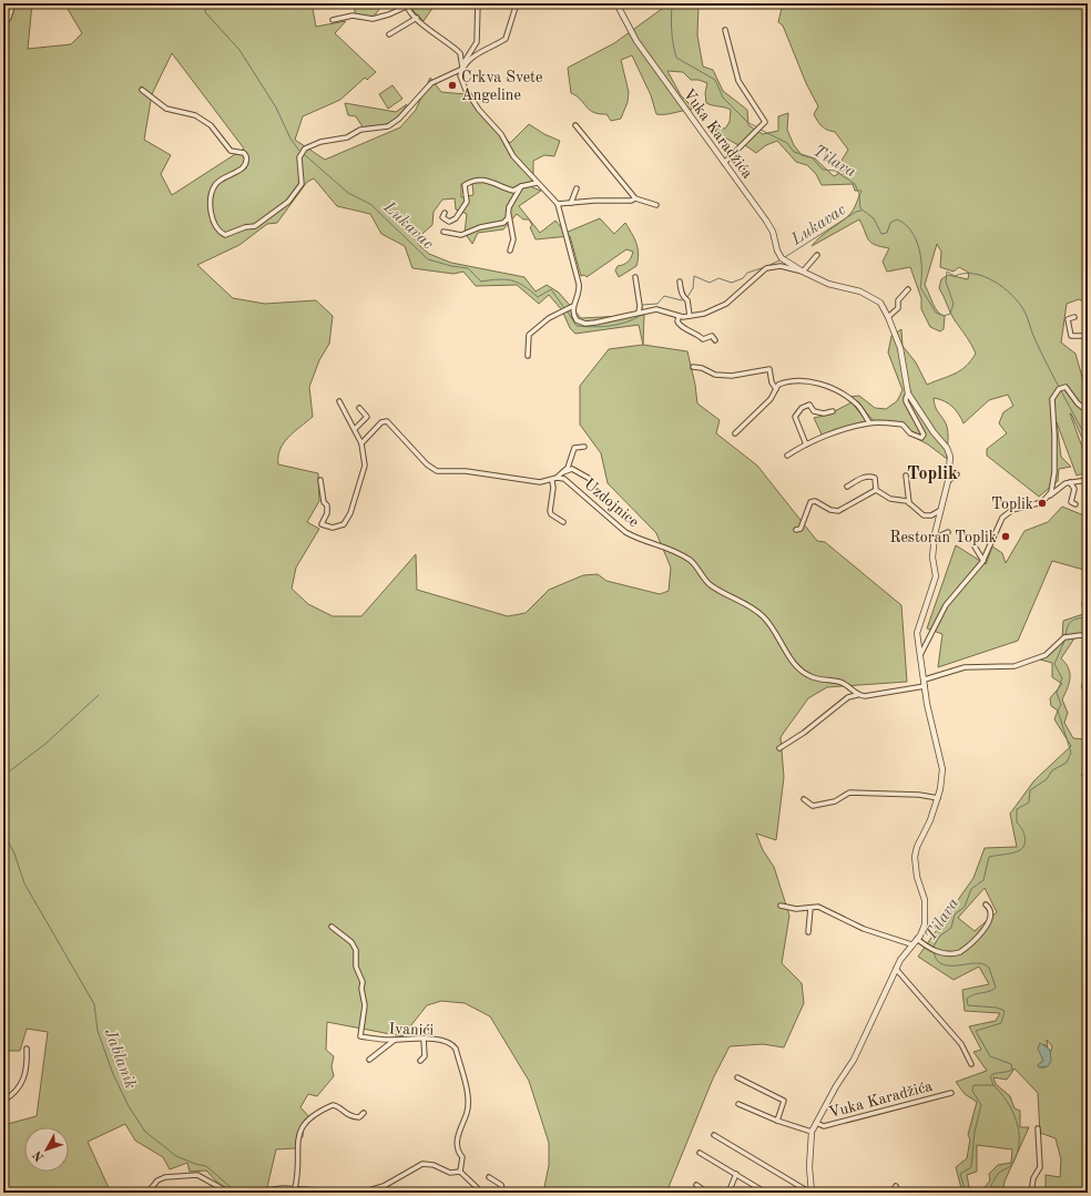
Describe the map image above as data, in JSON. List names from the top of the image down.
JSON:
{
  "streets": {
    "street": ["Vuka Karadžića", "Uzdojnice", "Ivanići"]
  },
  "districts": ["Toplik"],
  "water": ["Tilava", "Lukavac", "Jablanik"],
  "places": ["Crkva Svete Angeline", "Toplik", "Restoran Toplik"],
  "north": "bottom left"
}
